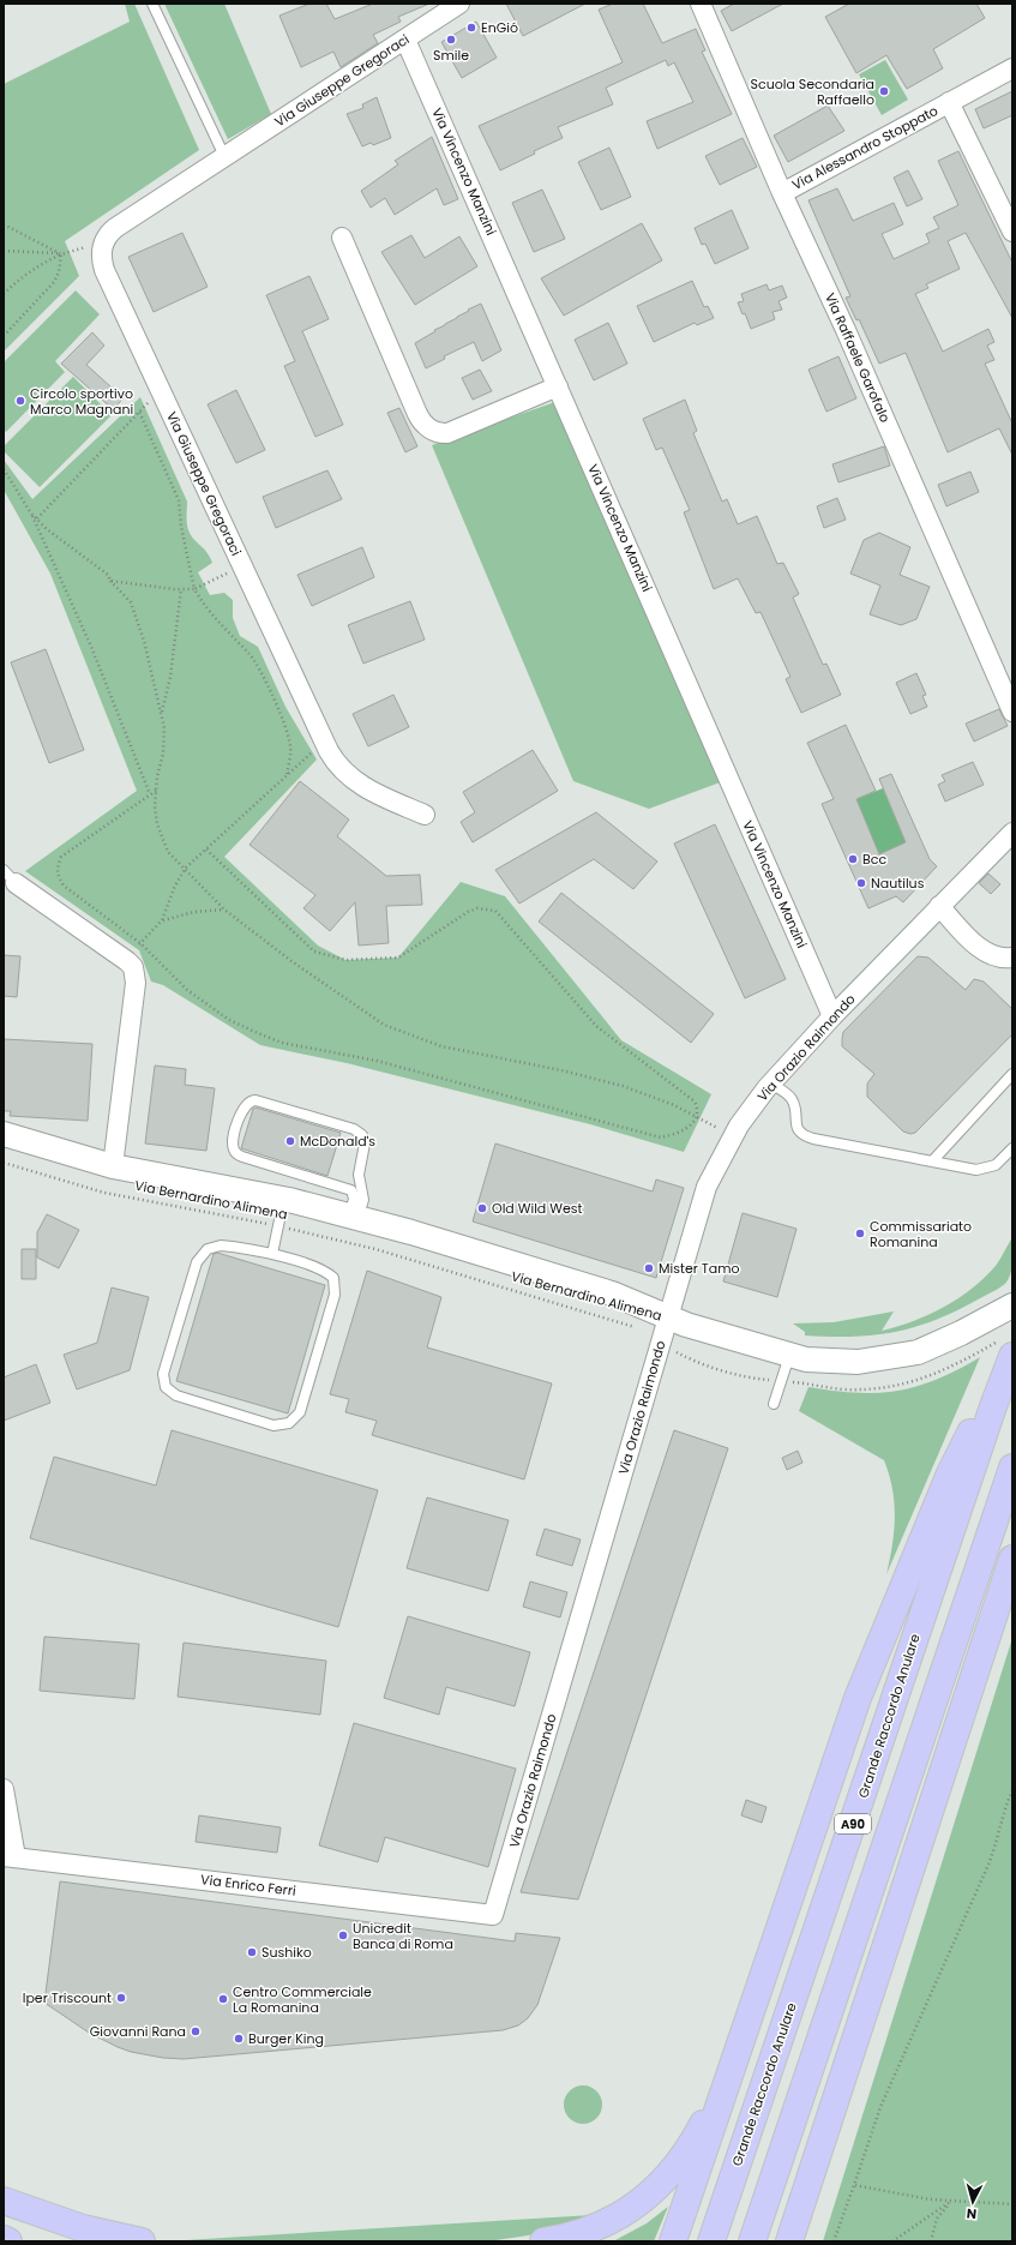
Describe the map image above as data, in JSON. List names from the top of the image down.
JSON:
{
  "streets": {
    "highway": ["Grande Raccordo Anulare", "A90"],
    "street": [
      "Via Giuseppe Gregoraci",
      "Via Alessandro Stoppato",
      "Via Vincenzo Manzini",
      "Via Raffaele Garofalo",
      "Via Orazio Raimondo",
      "Via Bernardino Alimena",
      "Via Enrico Ferri"
    ]
  },
  "crossings": [
    ["Via Giuseppe Gregoraci", "Via Vincenzo Manzini"],
    ["Via Alessandro Stoppato", "Via Raffaele Garofalo"],
    ["Via Vincenzo Manzini", "Via Orazio Raimondo"],
    ["Via Orazio Raimondo", "Via Bernardino Alimena"],
    ["Via Orazio Raimondo", "Via Enrico Ferri"]
  ],
  "places": [
    "EnGió",
    "Smile",
    "Scuola Secondaria Raffaello",
    "Circolo sportivo Marco Magnani",
    "Bcc",
    "Nautilus",
    "McDonald's",
    "Old Wild West",
    "Commissariato Romanina",
    "Mister Tamo",
    "Unicredit Banca di Roma",
    "Sushiko",
    "Iper Triscount",
    "Centro Commerciale La Romanina",
    "Giovanni Rana",
    "Burger King"
  ],
  "north": "bottom"
}
